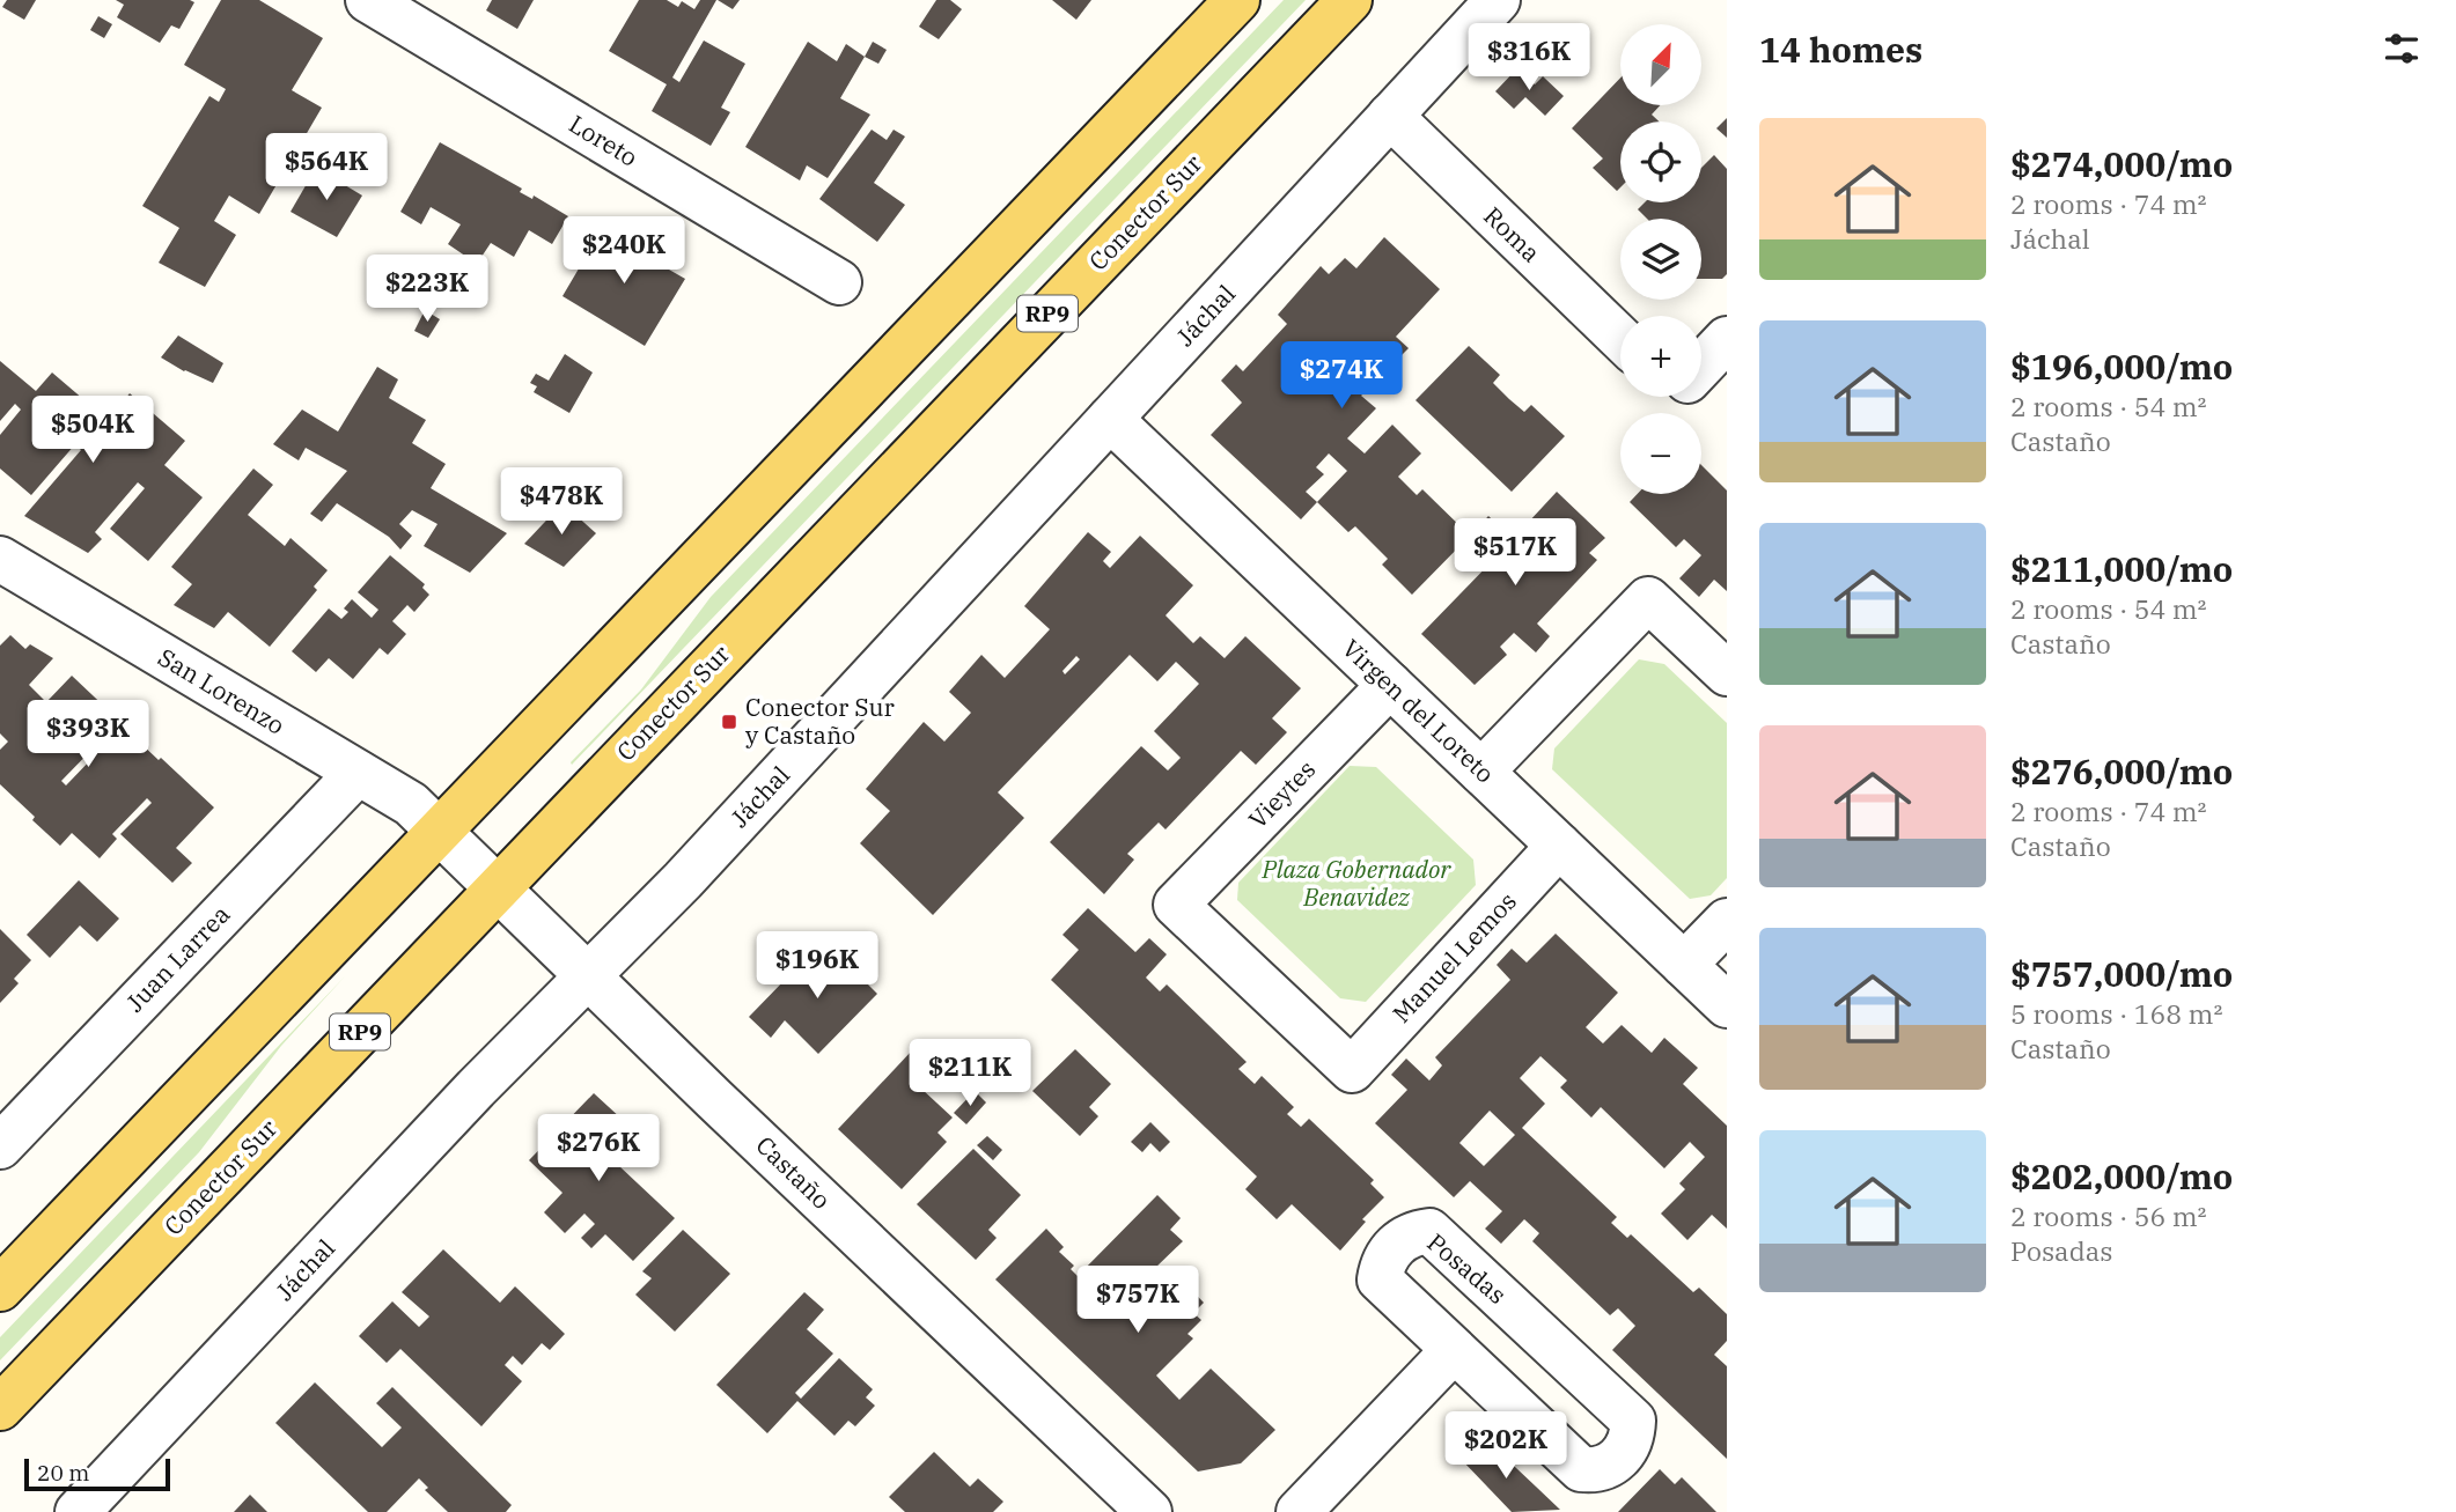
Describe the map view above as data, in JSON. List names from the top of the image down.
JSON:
{
  "streets": {
    "main road": ["Conector Sur", "RP9"],
    "street": [
      "Loreto",
      "Roma",
      "Jáchal",
      "San Lorenzo",
      "Virgen del Loreto",
      "Vieytes",
      "Manuel Lemos",
      "Juan Larrea",
      "Castaño",
      "Posadas"
    ]
  },
  "crossings": [
    ["Conector Sur", "Castaño"],
    ["Roma", "Jáchal"],
    ["Jáchal", "Virgen del Loreto"],
    ["Jáchal", "Castaño"],
    ["San Lorenzo", "Juan Larrea"],
    ["San Lorenzo", "Castaño"],
    ["Virgen del Loreto", "Vieytes"],
    ["Virgen del Loreto", "Manuel Lemos"],
    ["Vieytes", "Manuel Lemos"]
  ],
  "parks": ["Plaza Gobernador Benavidez"],
  "places": {
    "transit": ["Conector Sur y Castaño"]
  },
  "scale_bar": "20 m",
  "north": "top right",
  "page": {
    "heading": "14 homes",
    "price": [
      "$316K",
      "$564K",
      "$240K",
      "$223K",
      "$274K",
      "$504K",
      "$478K",
      "$517K",
      "$393K",
      "$196K",
      "$211K",
      "$276K",
      "$757K",
      "$202K"
    ],
    "map_buttons": ["+", "−"],
    "list": [
      {
        "name": "$274,000/mo",
        "note": "2 rooms · 74 m² · Jáchal"
      },
      {
        "name": "$196,000/mo",
        "note": "2 rooms · 54 m² · Castaño"
      },
      {
        "name": "$211,000/mo",
        "note": "2 rooms · 54 m² · Castaño"
      },
      {
        "name": "$276,000/mo",
        "note": "2 rooms · 74 m² · Castaño"
      },
      {
        "name": "$757,000/mo",
        "note": "5 rooms · 168 m² · Castaño"
      },
      {
        "name": "$202,000/mo",
        "note": "2 rooms · 56 m² · Posadas"
      }
    ],
    "scale": "20 m"
  }
}
